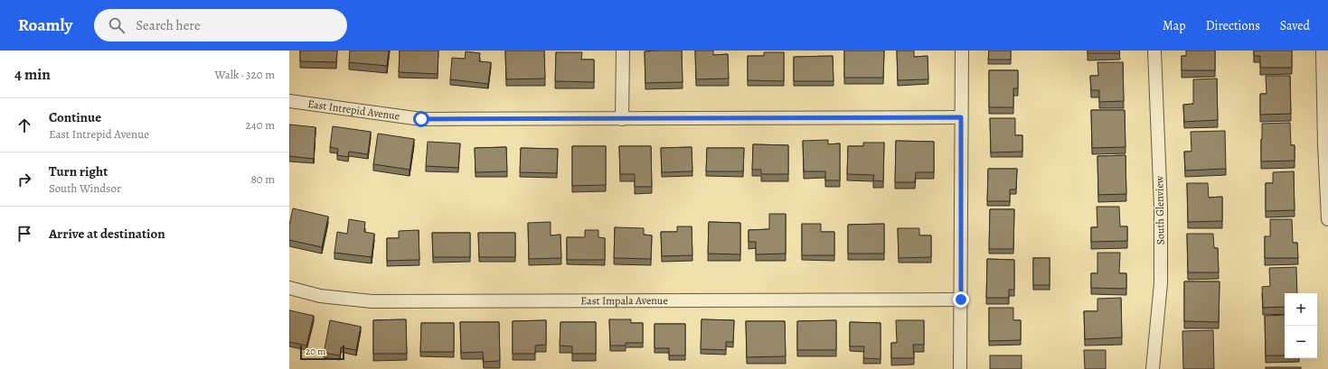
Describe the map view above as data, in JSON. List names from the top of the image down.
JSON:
{
  "streets": {
    "street": ["East Intrepid Avenue", "South Glenview", "East Impala Avenue"]
  },
  "scale_bar": "20 m",
  "page": {
    "header": "Roamly",
    "search": "Search here",
    "nav": ["Map", "Directions", "Saved"],
    "heading": ["4 min", "Walk · 320 m"],
    "list": [
      ["Continue", "East Intrepid Avenue", "240 m"],
      ["Turn right", "South Windsor", "80 m"],
      "Arrive at destination"
    ],
    "map_buttons": ["+", "−"],
    "scale": "20 m"
  }
}
